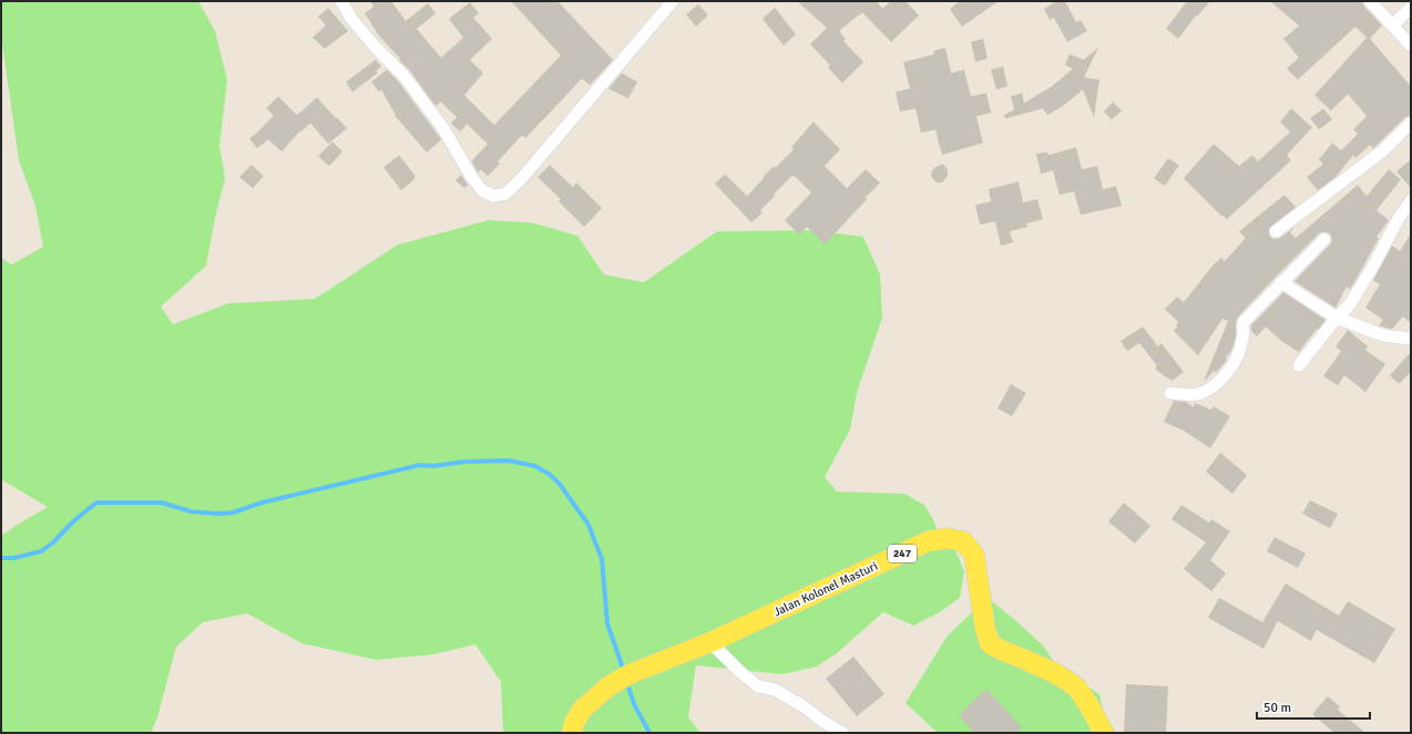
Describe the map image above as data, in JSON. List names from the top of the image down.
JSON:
{
  "streets": {
    "main road": ["247", "Jalan Kolonel Masturi"]
  },
  "scale_bar": "50 m"
}
